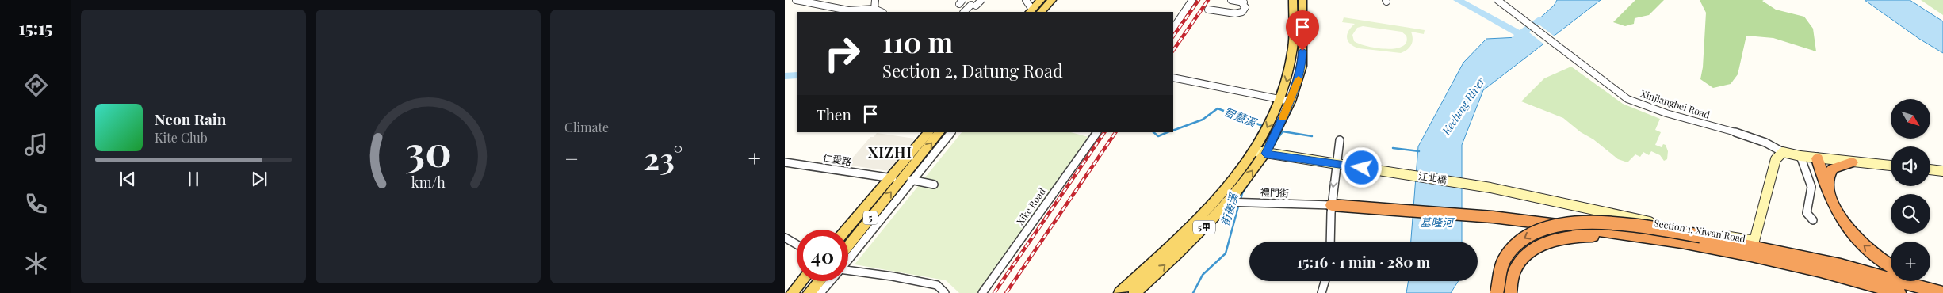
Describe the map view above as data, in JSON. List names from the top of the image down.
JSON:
{
  "streets": {
    "main road": ["5", "5甲"],
    "street": [
      "Xinjiangbei Road",
      "仁愛路",
      "江北橋",
      "禮門街",
      "Xike Road",
      "Section 1, Xiwan Road"
    ]
  },
  "crossings": [
    ["Xinjiangbei Road", "Section 1, Xiwan Road"],
    ["仁愛路", "5"],
    ["江北橋", "Section 1, Xiwan Road"],
    ["禮門街", "5甲"]
  ],
  "districts": ["XIZHI"],
  "water": [
    "Keelung River",
    "智慧溪",
    "街後溪",
    "基隆河"
  ],
  "north": "bottom right",
  "page": {
    "tabs": "15:15",
    "tile": "Climate",
    "turn": ["110 m", "Section 2, Datung Road"],
    "then": "Then",
    "map_buttons": "+",
    "song": ["Neon Rain", "Kite Club"],
    "heat": ["−", "23°", "+"],
    "limit": "40",
    "trip": "15:16 · 1 min · 280 m",
    "gauge": ["30", "km/h"]
  }
}
